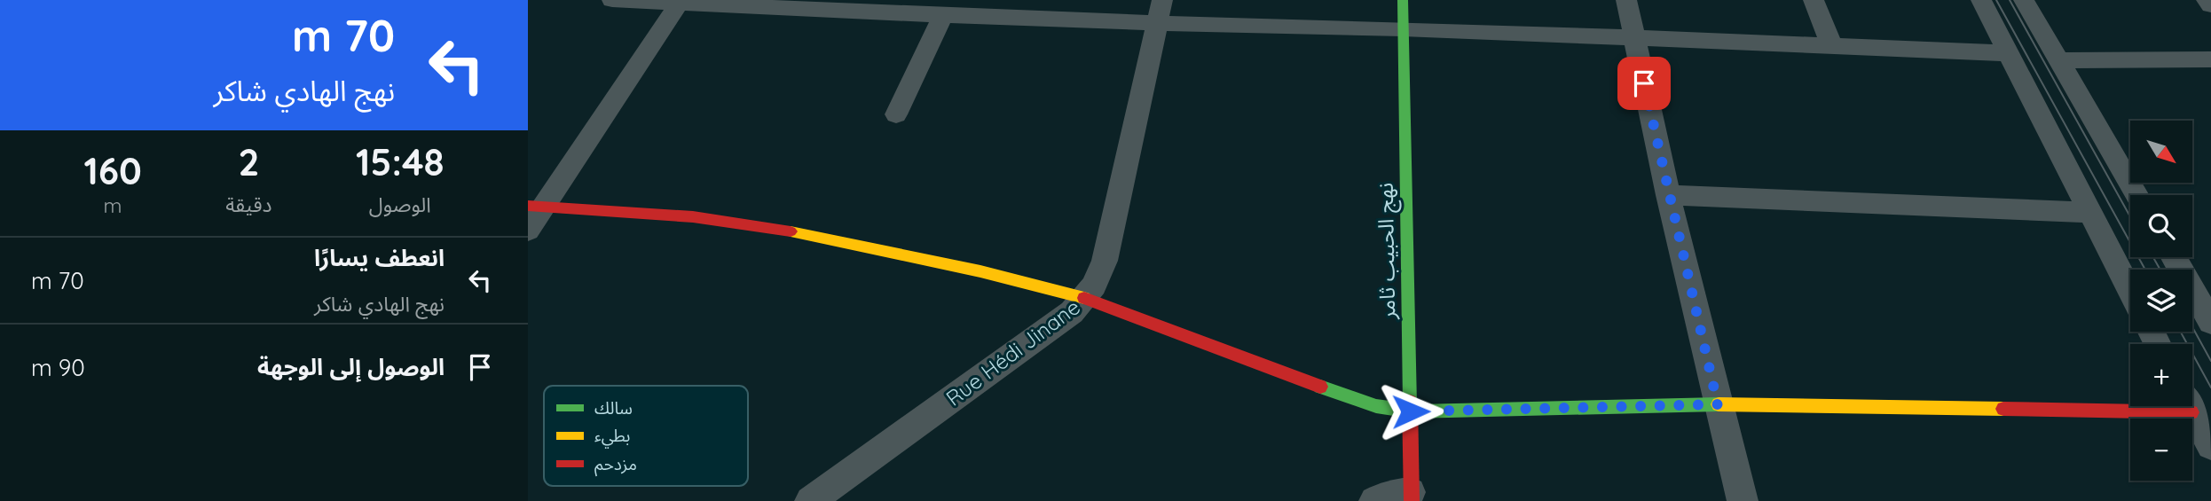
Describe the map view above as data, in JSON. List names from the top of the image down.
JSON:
{
  "streets": {
    "street": ["نهج الحبيب ثامر", "Rue Hédi Jinane"]
  },
  "legend": ["سالك", "بطيء", "مزدحم"],
  "north": "bottom right",
  "page": {
    "turn": ["70 m", "نهج الهادي شاكر"],
    "map_buttons": ["+", "−"],
    "eta": [
      "15:48",
      "الوصول",
      "2",
      "دقيقة",
      "160",
      "m"
    ],
    "list": [
      {
        "name": "انعطف يسارًا",
        "note": "نهج الهادي شاكر",
        "value": "70 m"
      },
      {
        "name": "الوصول إلى الوجهة",
        "value": "90 m"
      }
    ]
  }
}
